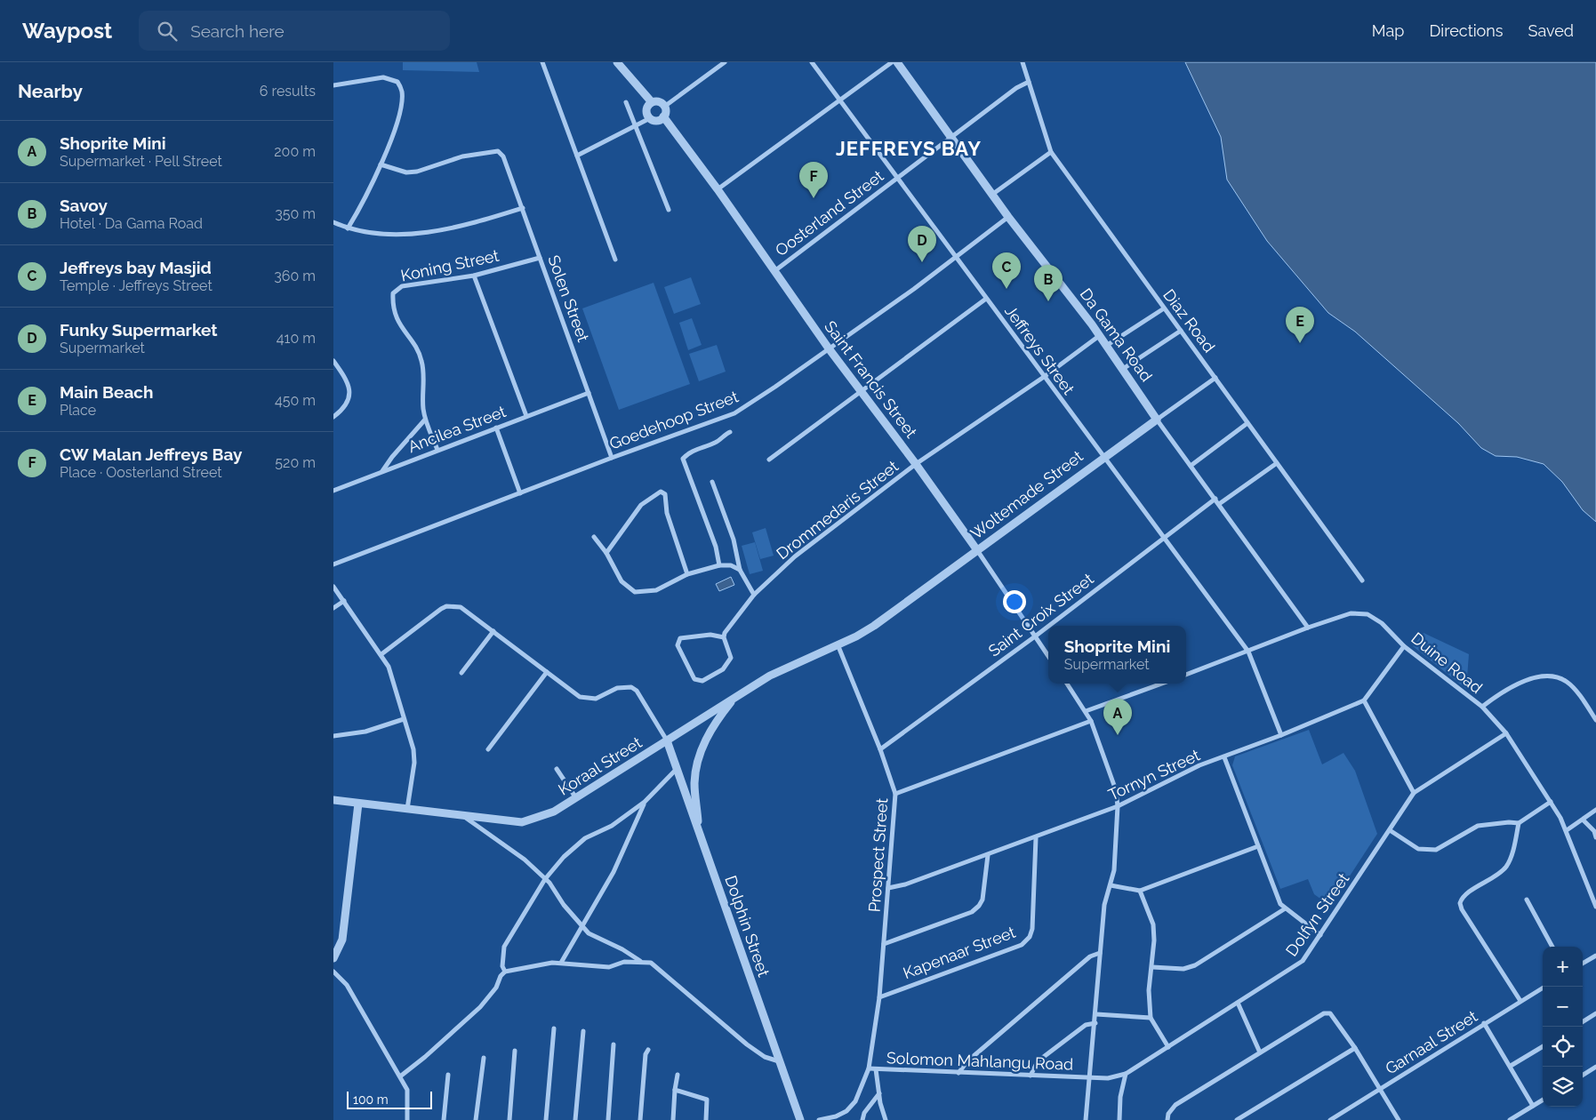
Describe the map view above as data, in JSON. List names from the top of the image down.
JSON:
{
  "streets": {
    "street": [
      "Oosterland Street",
      "Koning Street",
      "Solen Street",
      "Diaz Road",
      "Da Gama Road",
      "Jeffreys Street",
      "Saint Francis Street",
      "Goedehoop Street",
      "Ancilea Street",
      "Woltemade Street",
      "Drommedaris Street",
      "Saint Croix Street",
      "Duine Road",
      "Koraal Street",
      "Tornyn Street",
      "Prospect Street",
      "Dolfyn Street",
      "Dolphin Street",
      "Kapenaar Street",
      "Garnaal Street",
      "Solomon Mahlangu Road"
    ]
  },
  "crossings": [
    ["Oosterland Street", "Diaz Road"],
    ["Oosterland Street", "Da Gama Road"],
    ["Oosterland Street", "Jeffreys Street"],
    ["Oosterland Street", "Saint Francis Street"],
    ["Koning Street", "Solen Street"],
    ["Koning Street", "Ancilea Street"],
    ["Solen Street", "Goedehoop Street"],
    ["Solen Street", "Ancilea Street"],
    ["Diaz Road", "Woltemade Street"],
    ["Da Gama Road", "Goedehoop Street"],
    ["Da Gama Road", "Woltemade Street"],
    ["Da Gama Road", "Drommedaris Street"],
    ["Da Gama Road", "Saint Croix Street"],
    ["Da Gama Road", "Duine Road"],
    ["Jeffreys Street", "Goedehoop Street"],
    ["Jeffreys Street", "Woltemade Street"],
    ["Jeffreys Street", "Drommedaris Street"],
    ["Jeffreys Street", "Saint Croix Street"],
    ["Jeffreys Street", "Duine Road"],
    ["Jeffreys Street", "Tornyn Street"],
    ["Saint Francis Street", "Goedehoop Street"],
    ["Saint Francis Street", "Woltemade Street"],
    ["Saint Francis Street", "Drommedaris Street"],
    ["Saint Francis Street", "Saint Croix Street"],
    ["Woltemade Street", "Koraal Street"],
    ["Saint Croix Street", "Prospect Street"],
    ["Duine Road", "Dolfyn Street"],
    ["Koraal Street", "Prospect Street"],
    ["Koraal Street", "Dolphin Street"],
    ["Tornyn Street", "Prospect Street"],
    ["Tornyn Street", "Kapenaar Street"],
    ["Prospect Street", "Kapenaar Street"],
    ["Prospect Street", "Solomon Mahlangu Road"],
    ["Dolfyn Street", "Solomon Mahlangu Road"]
  ],
  "districts": ["JEFFREYS BAY"],
  "scale_bar": "100 m",
  "page": {
    "header": "Waypost",
    "search": "Search here",
    "nav": ["Map", "Directions", "Saved"],
    "heading": ["Nearby", "6 results"],
    "list": [
      {
        "mark": "A",
        "name": "Shoprite Mini",
        "note": "Supermarket · Pell Street",
        "value": "200 m"
      },
      {
        "mark": "B",
        "name": "Savoy",
        "note": "Hotel · Da Gama Road",
        "value": "350 m"
      },
      {
        "mark": "C",
        "name": "Jeffreys bay Masjid",
        "note": "Temple · Jeffreys Street",
        "value": "360 m"
      },
      {
        "mark": "D",
        "name": "Funky Supermarket",
        "note": "Supermarket",
        "value": "410 m"
      },
      {
        "mark": "E",
        "name": "Main Beach",
        "note": "Place",
        "value": "450 m"
      },
      {
        "mark": "F",
        "name": "CW Malan Jeffreys Bay",
        "note": "Place · Oosterland Street",
        "value": "520 m"
      }
    ],
    "pins": [
      "F",
      "D",
      "C",
      "B",
      "E",
      "A"
    ],
    "popup": ["Shoprite Mini", "Supermarket"],
    "map_buttons": ["+", "−"],
    "scale": "100 m"
  }
}
